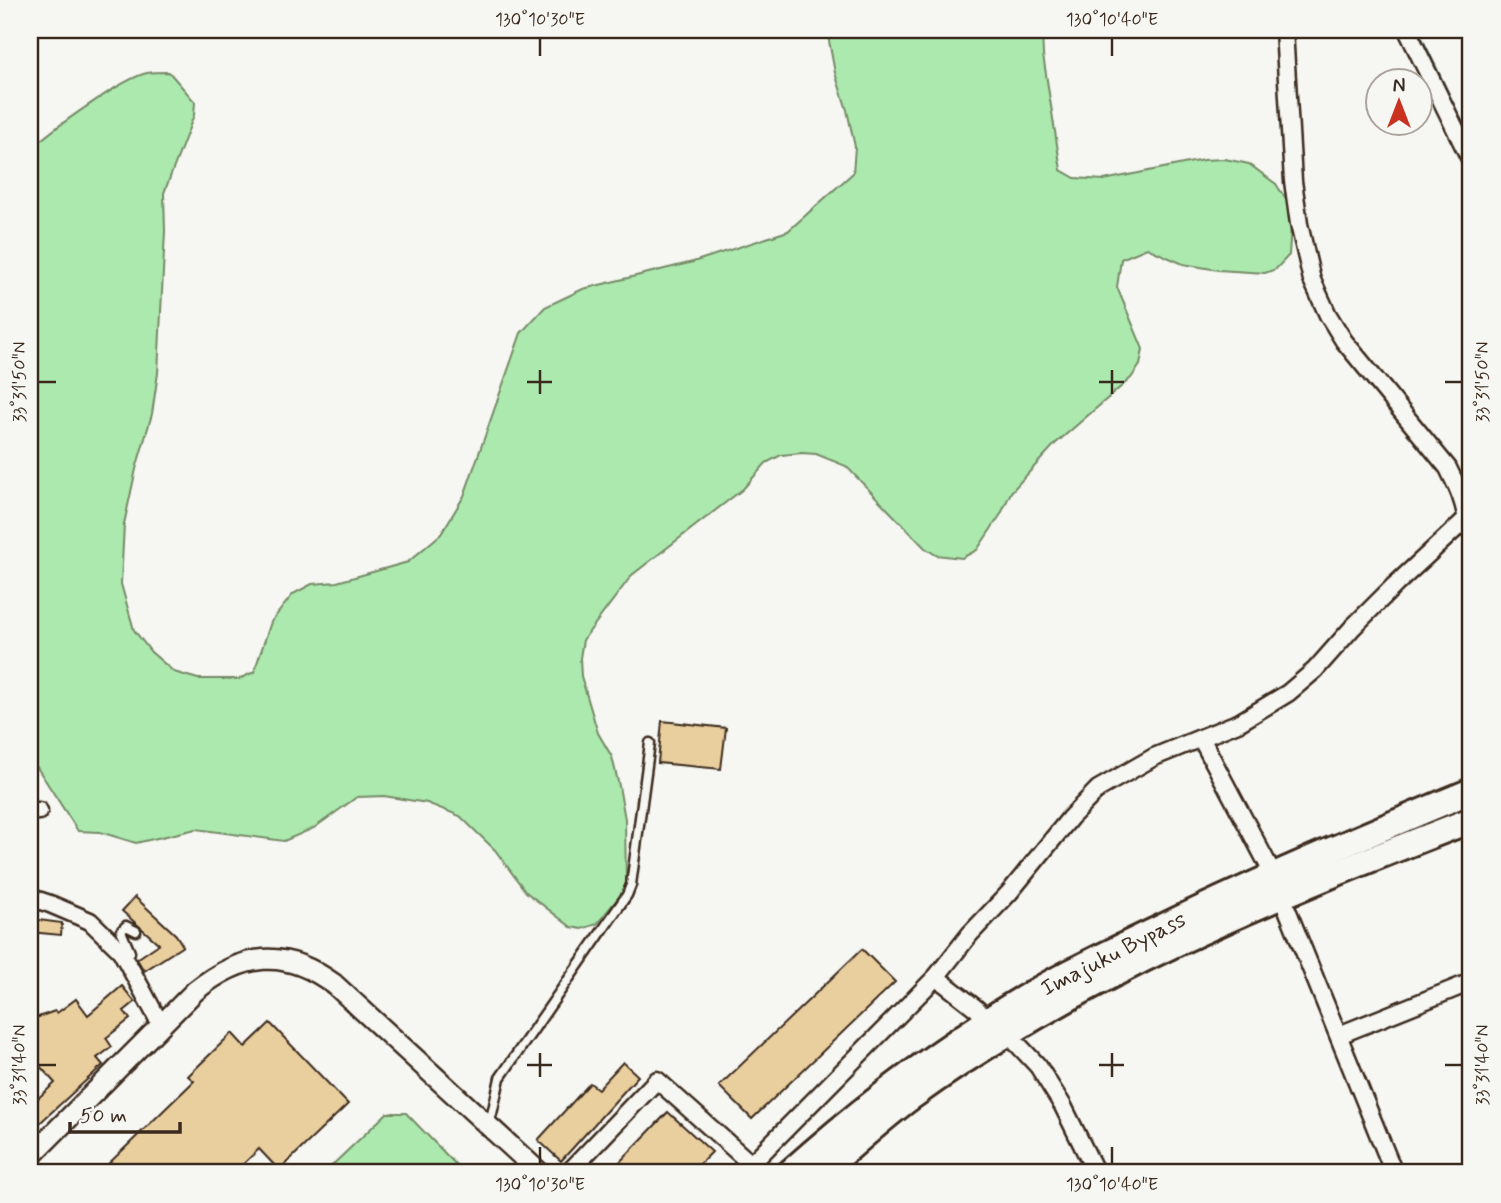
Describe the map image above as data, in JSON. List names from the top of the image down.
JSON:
{
  "streets": {
    "highway": ["Imajuku Bypass"]
  },
  "scale_bar": "50 m",
  "north": "top",
  "coordinates": [
    "130°10'30\"E",
    "130°10'40\"E",
    "33°31'50\"N",
    "33°31'40\"N"
  ]
}
